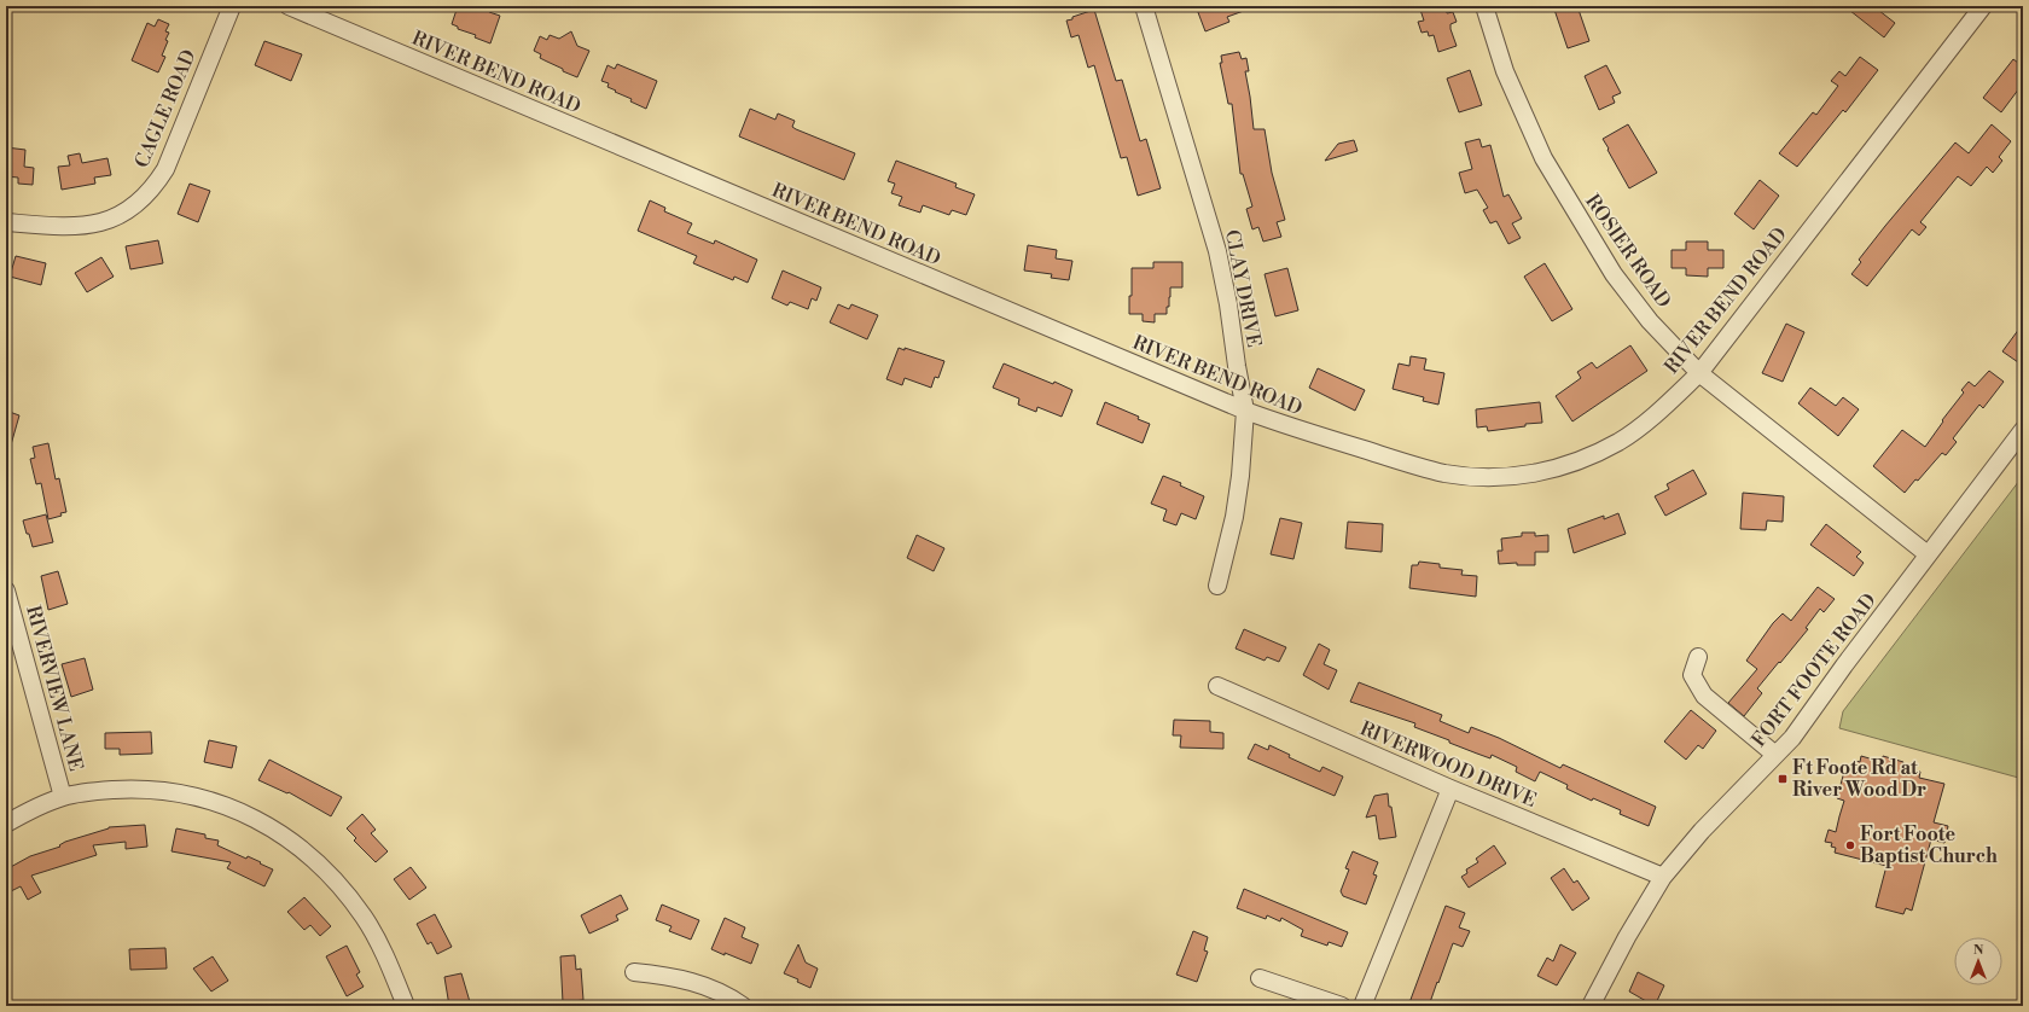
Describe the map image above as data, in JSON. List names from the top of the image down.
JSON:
{
  "streets": {
    "street": [
      "RIVER BEND ROAD",
      "CAGLE ROAD",
      "ROSIER ROAD",
      "CLAY DRIVE",
      "FORT FOOTE ROAD",
      "RIVERVIEW LANE",
      "RIVERWOOD DRIVE"
    ]
  },
  "crossings": [
    ["RIVER BEND ROAD", "ROSIER ROAD"],
    ["RIVER BEND ROAD", "CLAY DRIVE"],
    ["ROSIER ROAD", "FORT FOOTE ROAD"],
    ["FORT FOOTE ROAD", "RIVERWOOD DRIVE"]
  ],
  "places": {
    "transit": ["Ft Foote Rd at River Wood Dr"],
    "other": ["Fort Foote Baptist Church"]
  },
  "north": "top"
}
